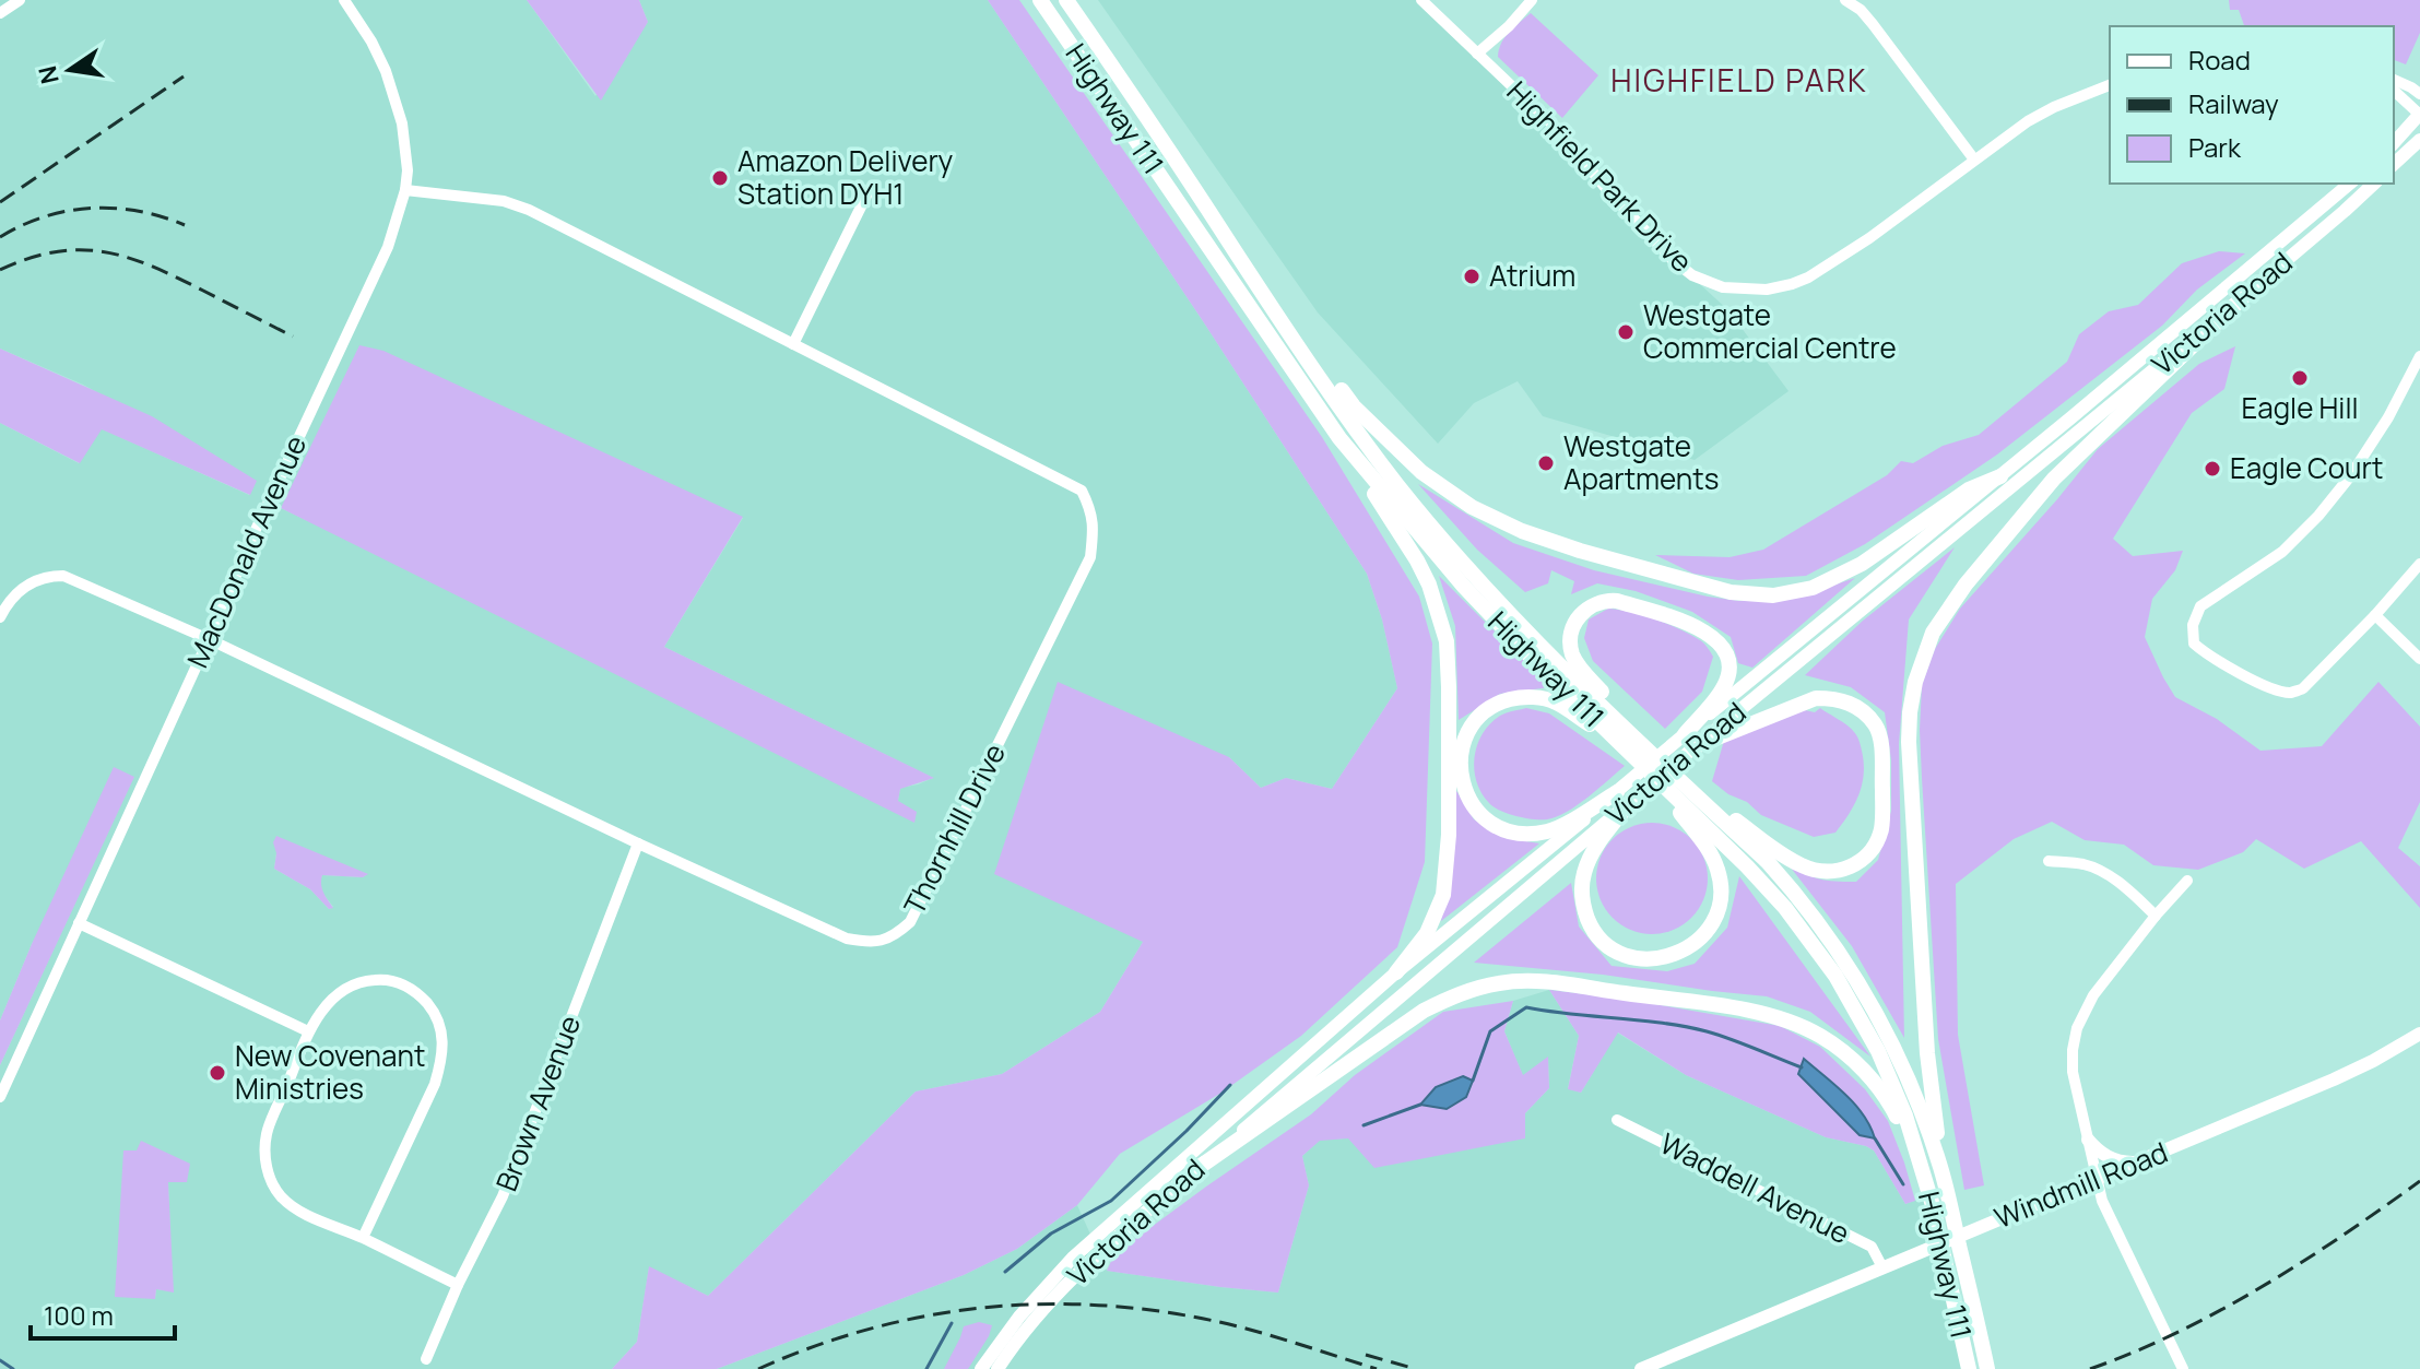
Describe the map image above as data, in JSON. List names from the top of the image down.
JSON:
{
  "streets": {
    "highway": ["Highway 111"],
    "main road": ["Victoria Road", "Windmill Road"],
    "street": [
      "Highfield Park Drive",
      "MacDonald Avenue",
      "Thornhill Drive",
      "Brown Avenue",
      "Waddell Avenue"
    ]
  },
  "crossings": [
    ["MacDonald Avenue", "Thornhill Drive"],
    ["Thornhill Drive", "Brown Avenue"],
    ["Windmill Road", "Waddell Avenue"]
  ],
  "districts": ["HIGHFIELD PARK"],
  "places": [
    "Amazon Delivery Station DYH1",
    "Atrium",
    "Westgate Commercial Centre",
    "Eagle Hill",
    "Westgate Apartments",
    "Eagle Court",
    "New Covenant Ministries"
  ],
  "legend": ["Road", "Railway", "Park"],
  "scale_bar": "100 m",
  "north": "left"
}
